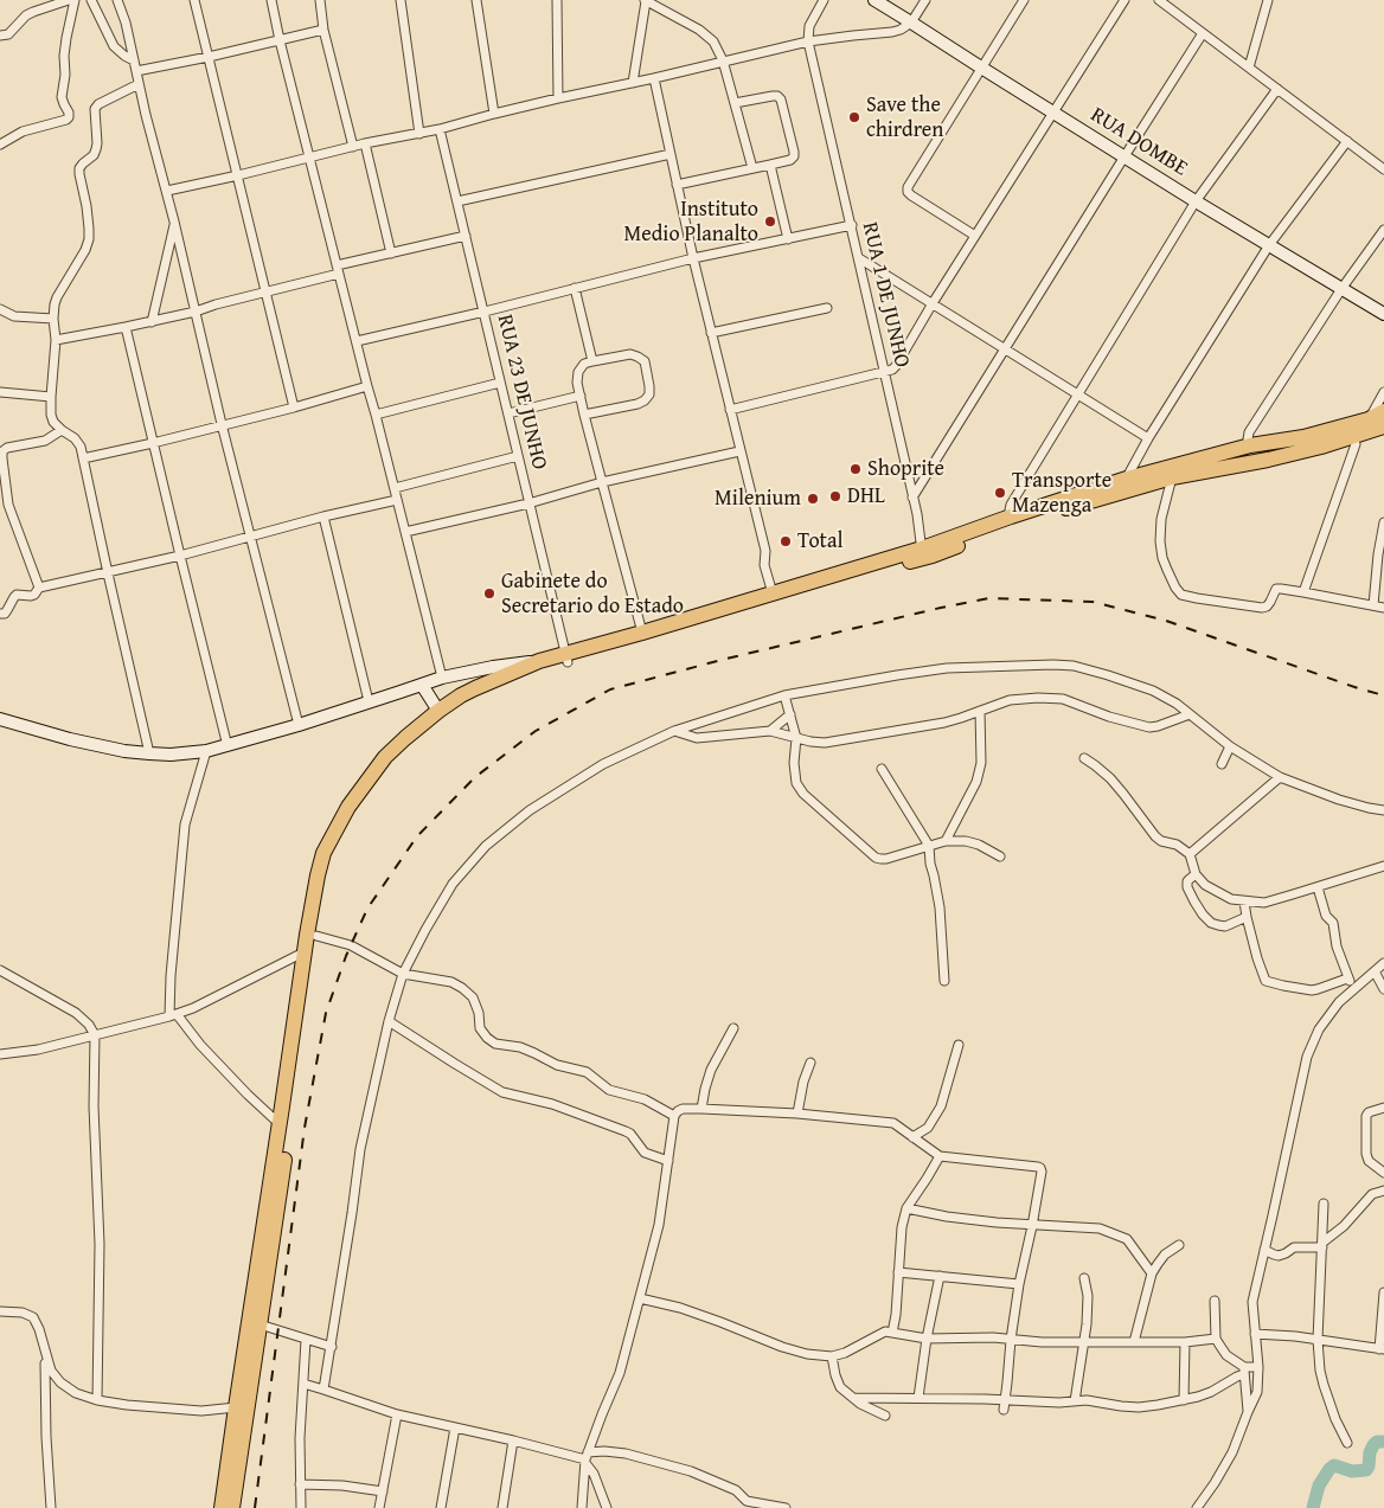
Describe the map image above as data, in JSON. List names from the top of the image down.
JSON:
{
  "streets": {
    "street": ["RUA DOMBE", "RUA 1 DE JUNHO", "RUA 23 DE JUNHO"]
  },
  "places": [
    "Save the chirdren",
    "Instituto Medio Planalto",
    "Shoprite",
    "Transporte Mazenga",
    "DHL",
    "Milenium",
    "Total",
    "Gabinete do Secretario do Estado"
  ]
}
